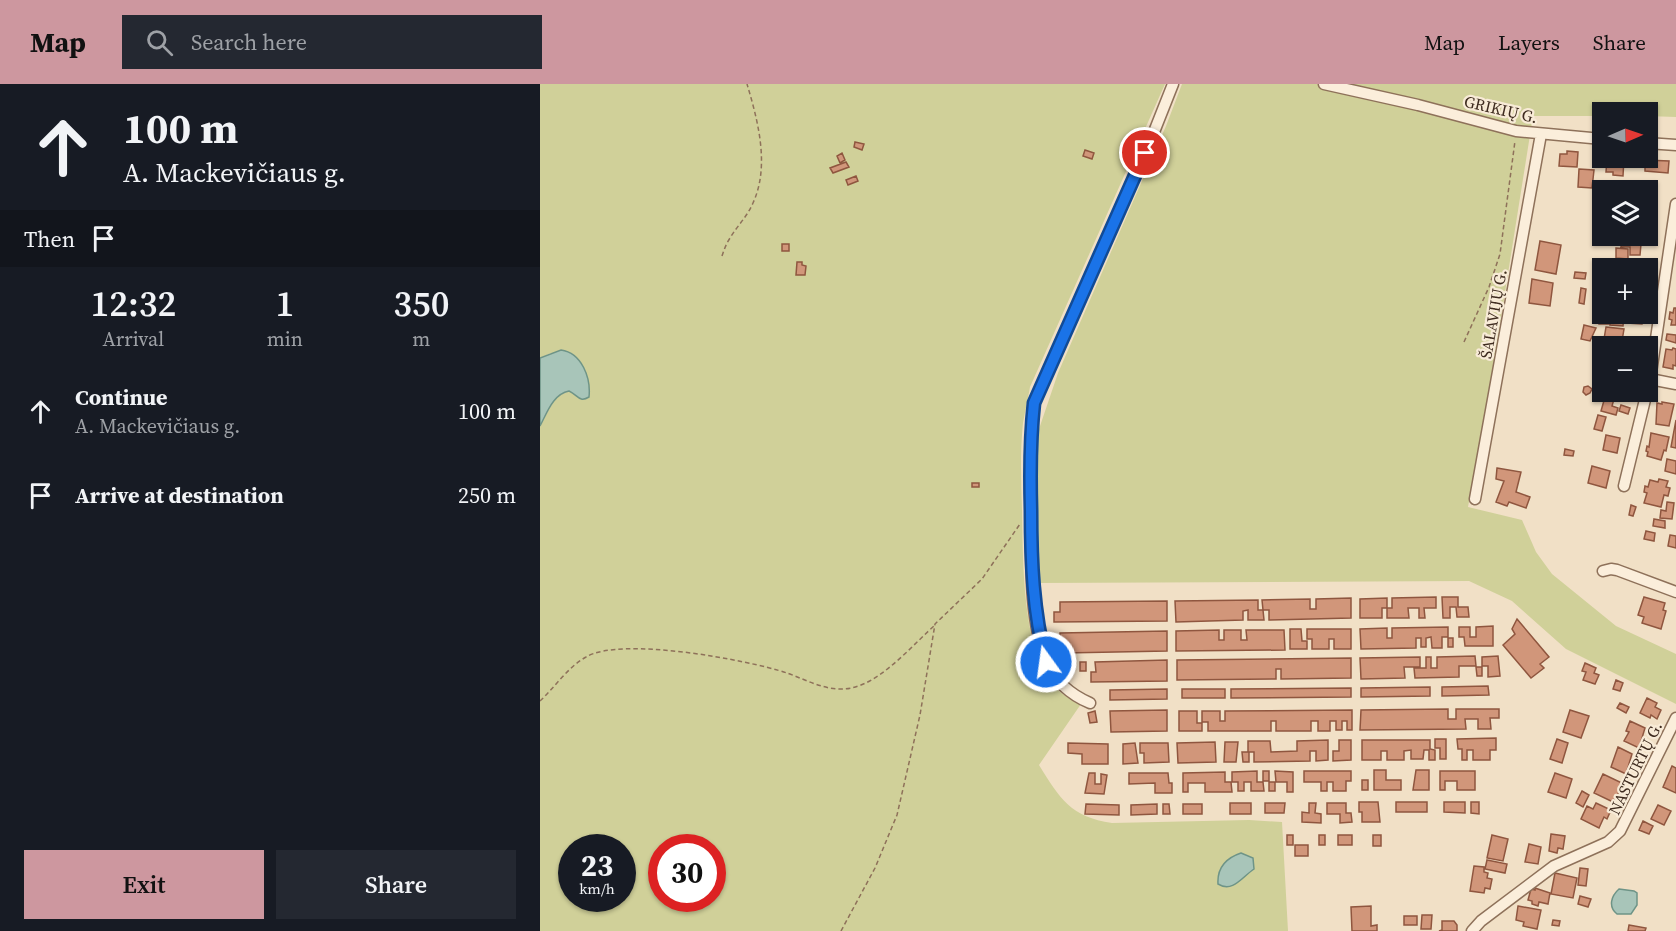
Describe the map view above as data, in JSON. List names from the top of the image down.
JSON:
{
  "streets": {
    "street": ["GRIKIŲ G.", "ŠALAVIJŲ G.", "NASTURTŲ G."]
  },
  "crossings": [
    ["GRIKIŲ G.", "ŠALAVIJŲ G."]
  ],
  "north": "right",
  "page": {
    "header": "Map",
    "search": "Search here",
    "nav": ["Map", "Layers", "Share"],
    "turn": ["100 m", "A. Mackevičiaus g."],
    "map_buttons": ["+", "−"],
    "then": "Then",
    "eta": [
      "12:32",
      "Arrival",
      "1",
      "min",
      "350",
      "m"
    ],
    "list": [
      {
        "name": "Continue",
        "note": "A. Mackevičiaus g.",
        "value": "100 m"
      },
      {
        "name": "Arrive at destination",
        "value": "250 m"
      }
    ],
    "speed": "23 km/h",
    "limit": "30",
    "buttons": ["Exit", "Share"]
  }
}
